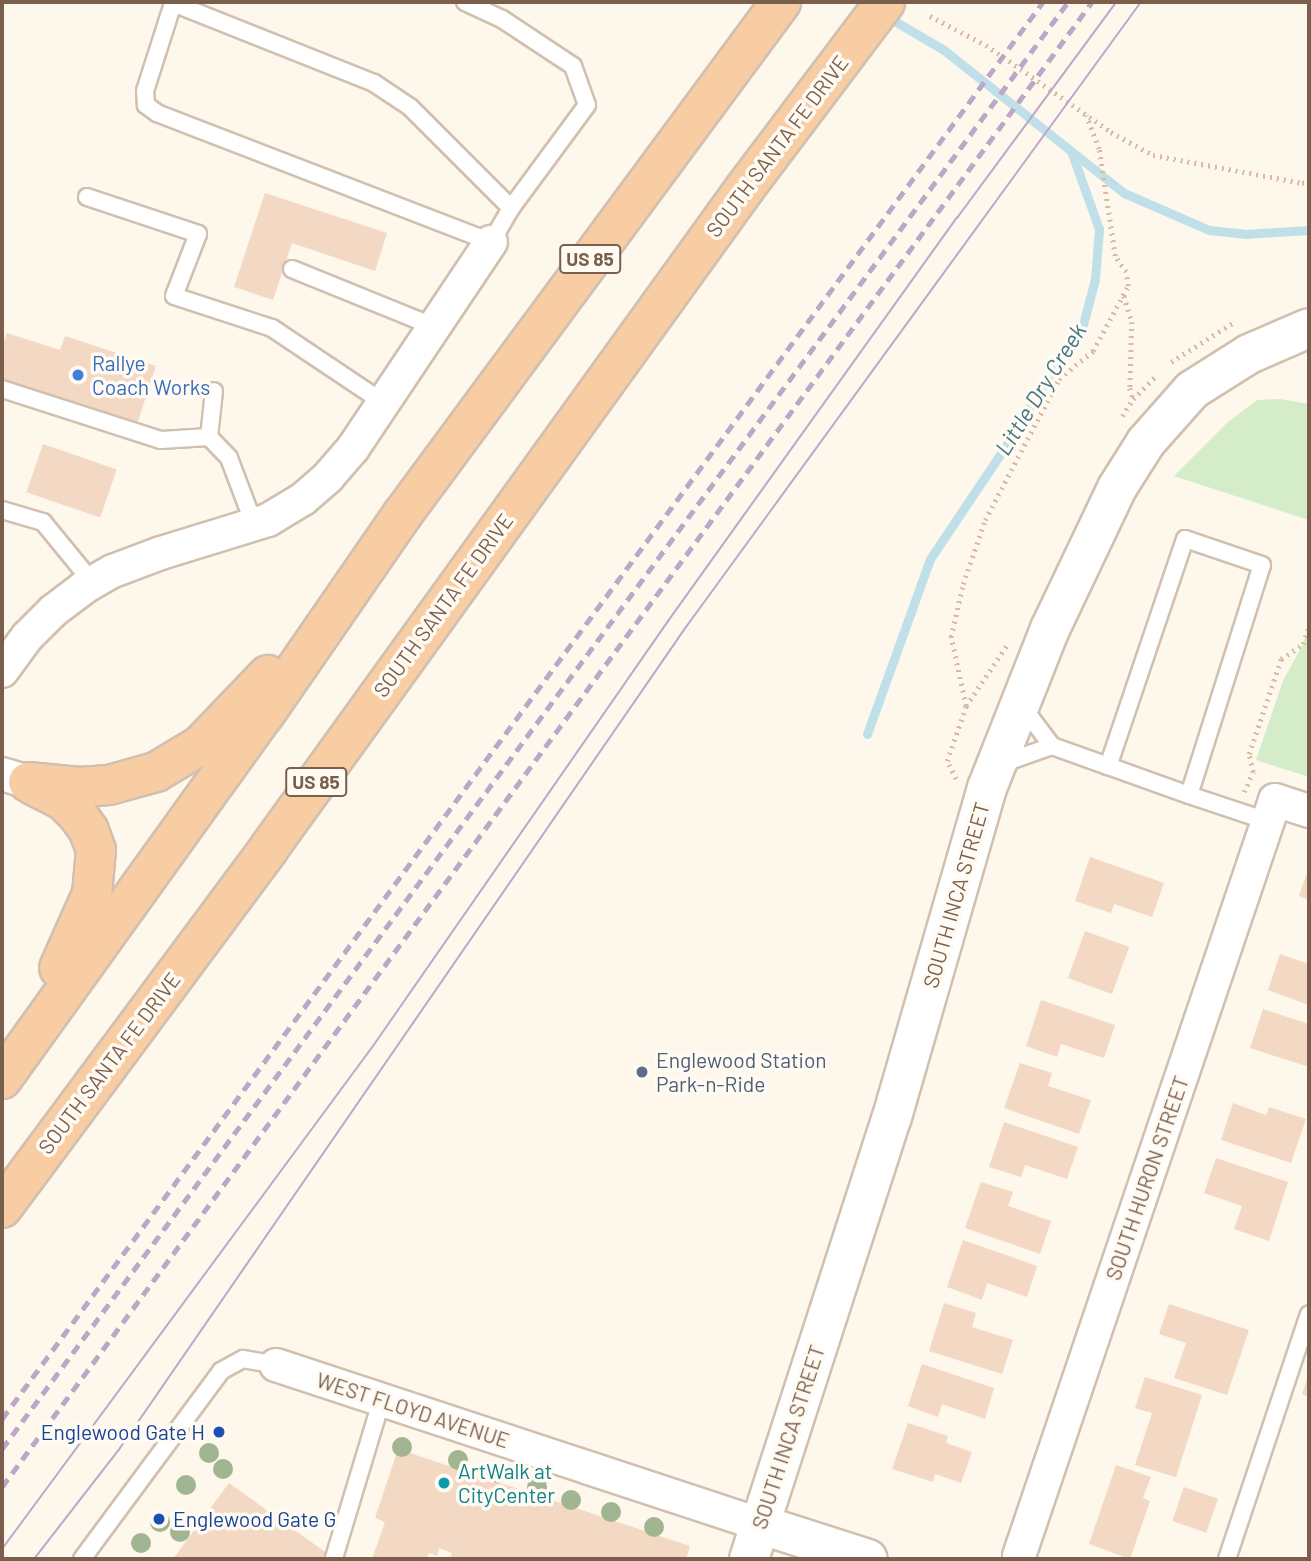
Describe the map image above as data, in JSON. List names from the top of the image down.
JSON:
{
  "streets": {
    "highway": ["SOUTH SANTA FE DRIVE", "US 85"],
    "street": ["SOUTH INCA STREET", "SOUTH HURON STREET", "WEST FLOYD AVENUE"]
  },
  "crossings": [
    ["SOUTH INCA STREET", "WEST FLOYD AVENUE"]
  ],
  "water": ["Little Dry Creek"],
  "places": [
    "Rallye Coach Works",
    "Englewood Station Park-n-Ride",
    "Englewood Gate H",
    "ArtWalk at CityCenter",
    "Englewood Gate G"
  ]
}
